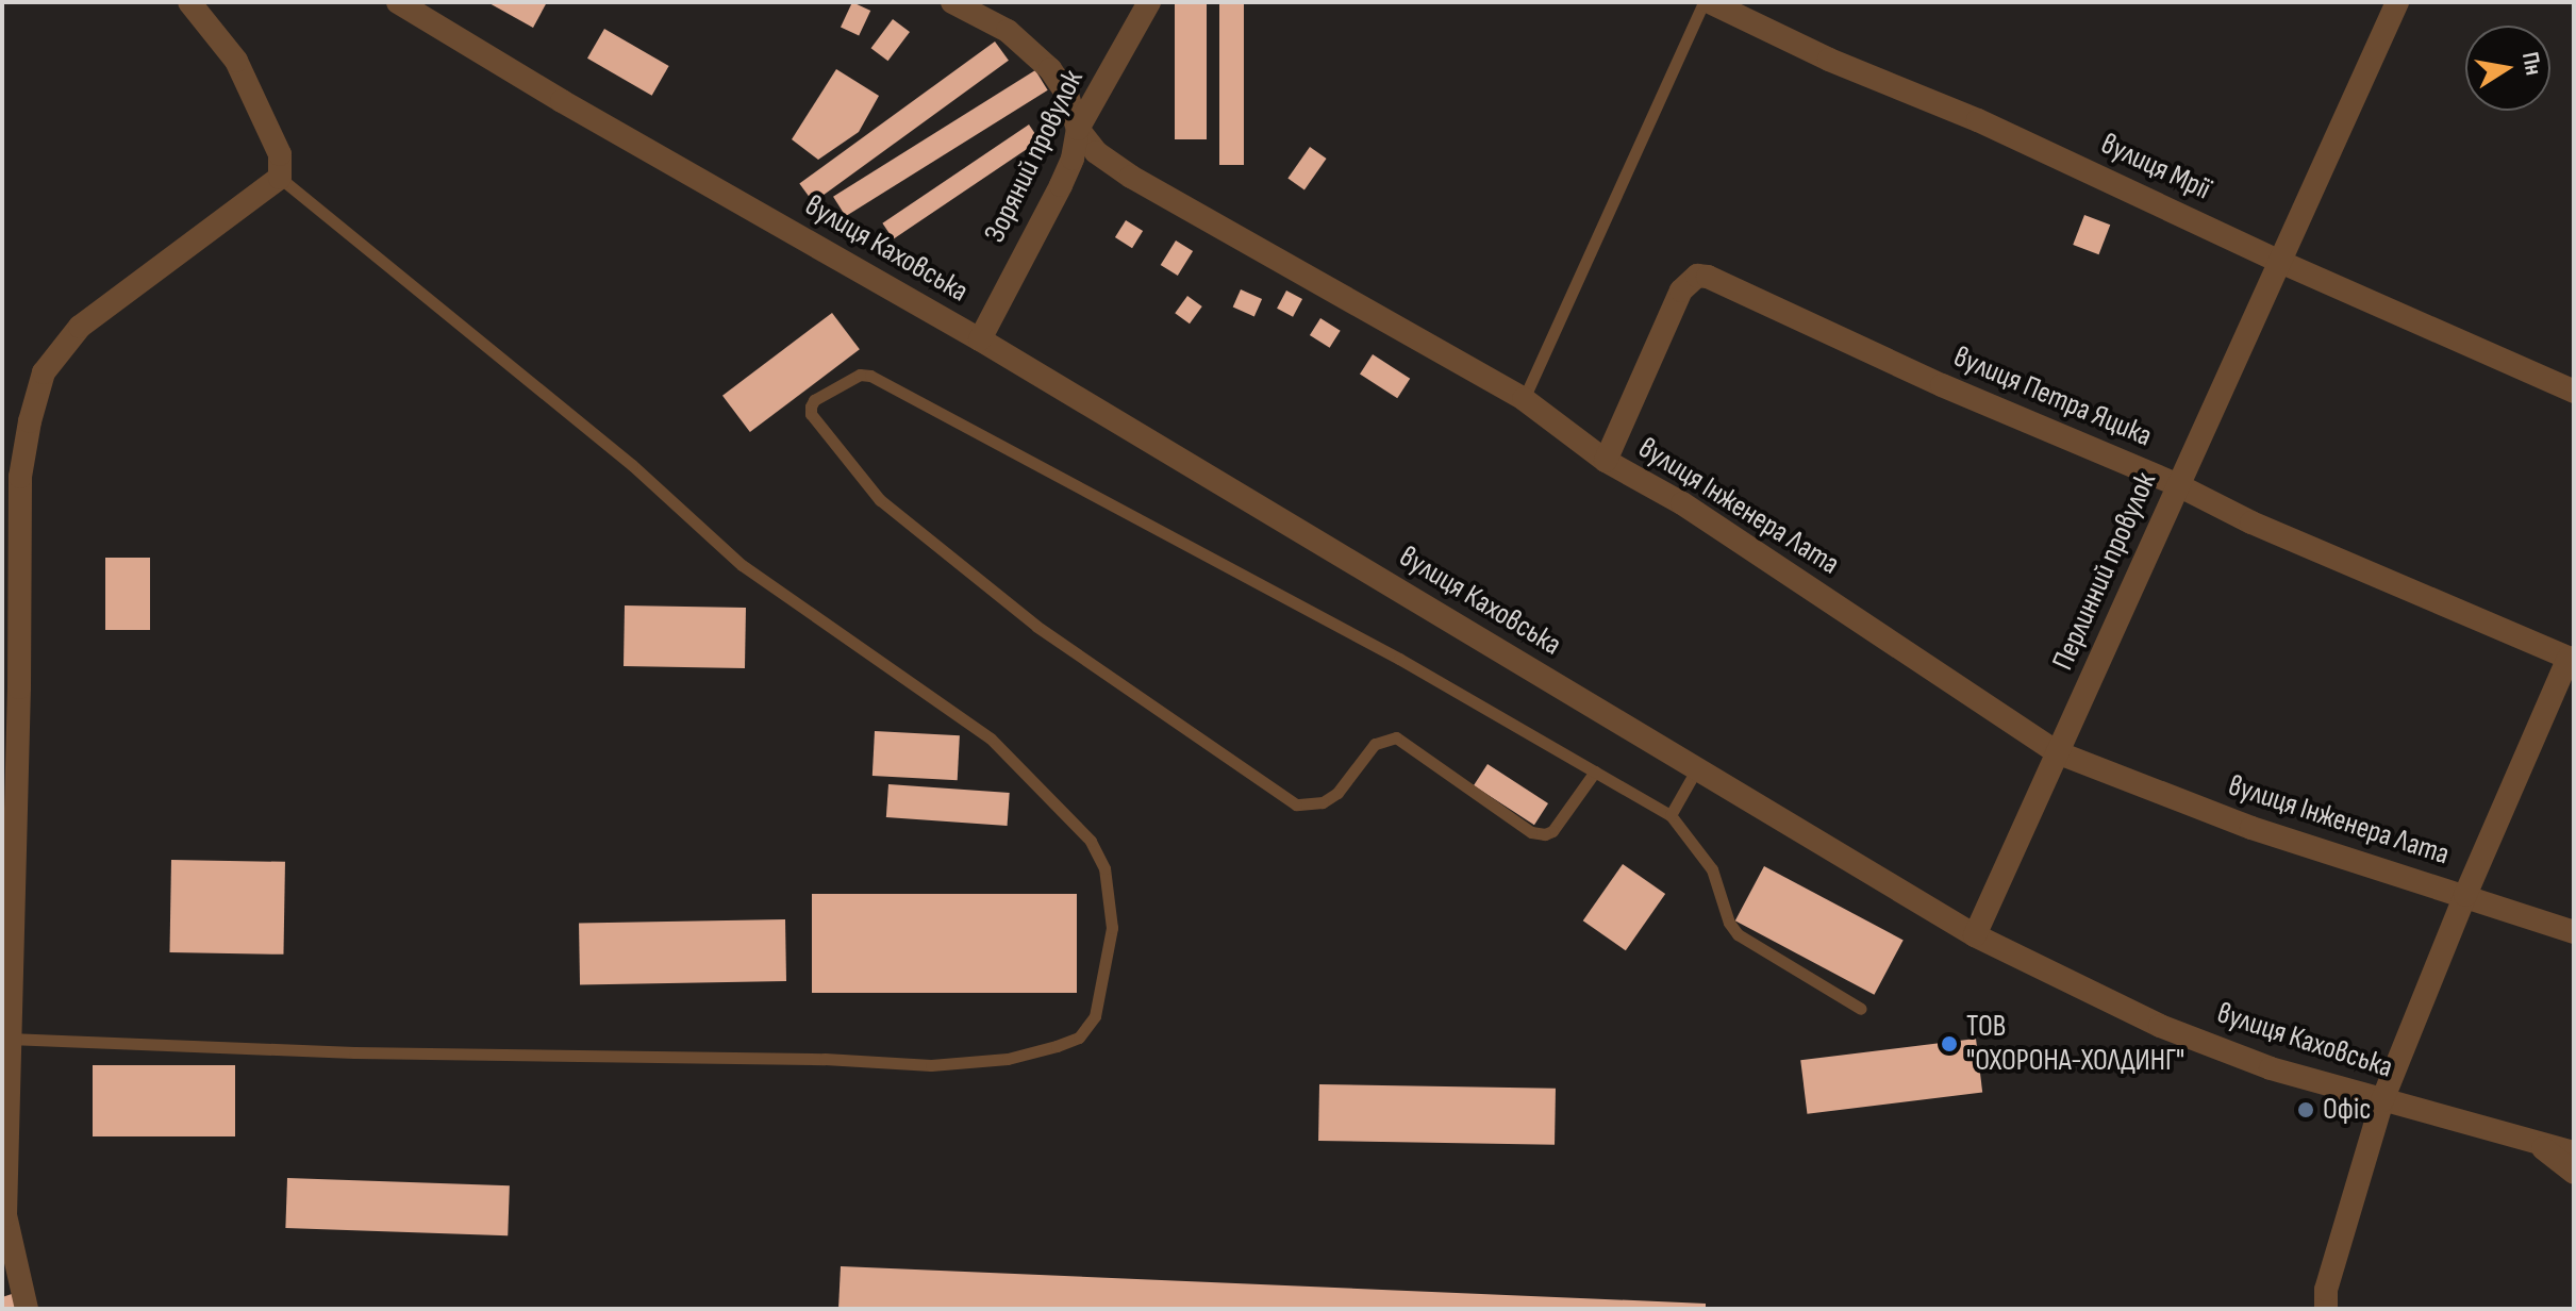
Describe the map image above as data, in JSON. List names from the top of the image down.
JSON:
{
  "streets": {
    "street": [
      "Зоряний провулок",
      "вулиця Мрії",
      "вулиця Каховська",
      "вулиця Петра Яцика",
      "вулиця Інженера Лата",
      "Перлинний провулок"
    ]
  },
  "crossings": [
    ["Зоряний провулок", "вулиця Каховська"],
    ["Зоряний провулок", "вулиця Інженера Лата"],
    ["вулиця Мрії", "Перлинний провулок"],
    ["вулиця Каховська", "Перлинний провулок"],
    ["вулиця Петра Яцика", "вулиця Інженера Лата"],
    ["вулиця Петра Яцика", "Перлинний провулок"],
    ["вулиця Інженера Лата", "Перлинний провулок"]
  ],
  "places": ["ТОВ \"ОХОРОНА-ХОЛДИНГ\"", "Офіс"],
  "north": "right"
}
